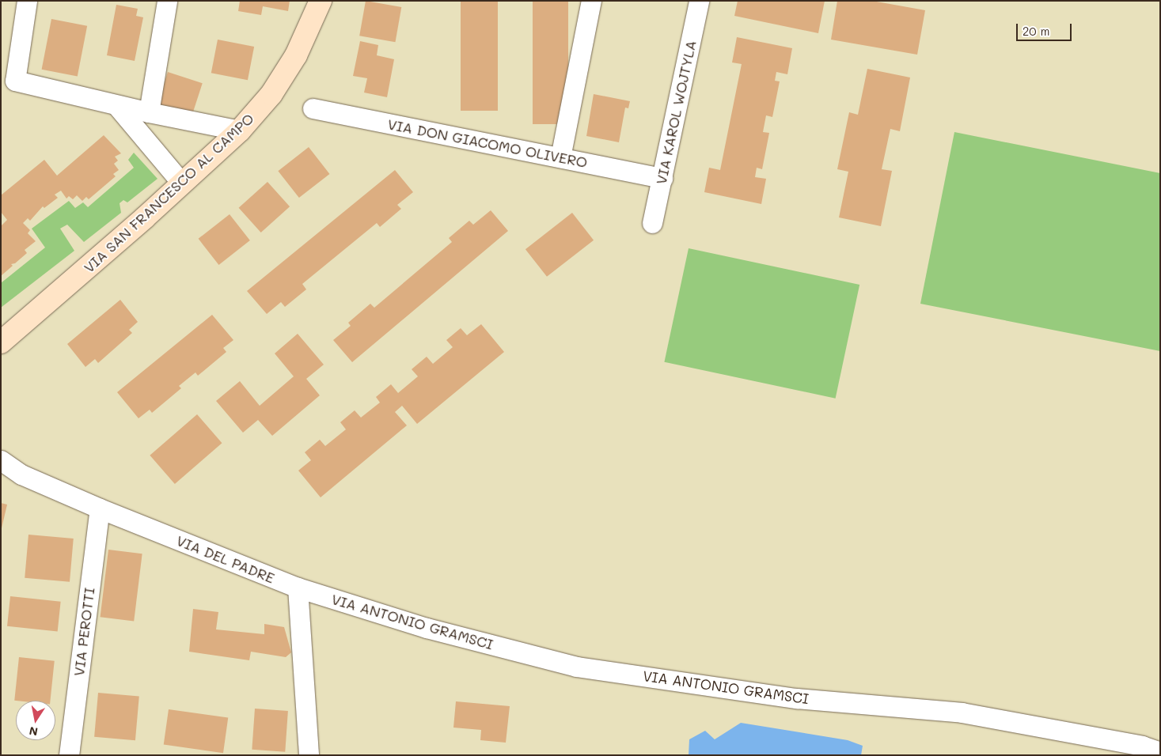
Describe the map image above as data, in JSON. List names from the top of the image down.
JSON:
{
  "streets": {
    "street": [
      "VIA KAROL WOJTYLA",
      "VIA DON GIACOMO OLIVERO",
      "VIA SAN FRANCESCO AL CAMPO",
      "VIA DEL PADRE",
      "VIA ANTONIO GRAMSCI",
      "VIA PEROTTI"
    ]
  },
  "crossings": [
    ["VIA KAROL WOJTYLA", "VIA DON GIACOMO OLIVERO"],
    ["VIA DEL PADRE", "VIA ANTONIO GRAMSCI"],
    ["VIA DEL PADRE", "VIA PEROTTI"]
  ],
  "scale_bar": "20 m",
  "north": "bottom"
}
